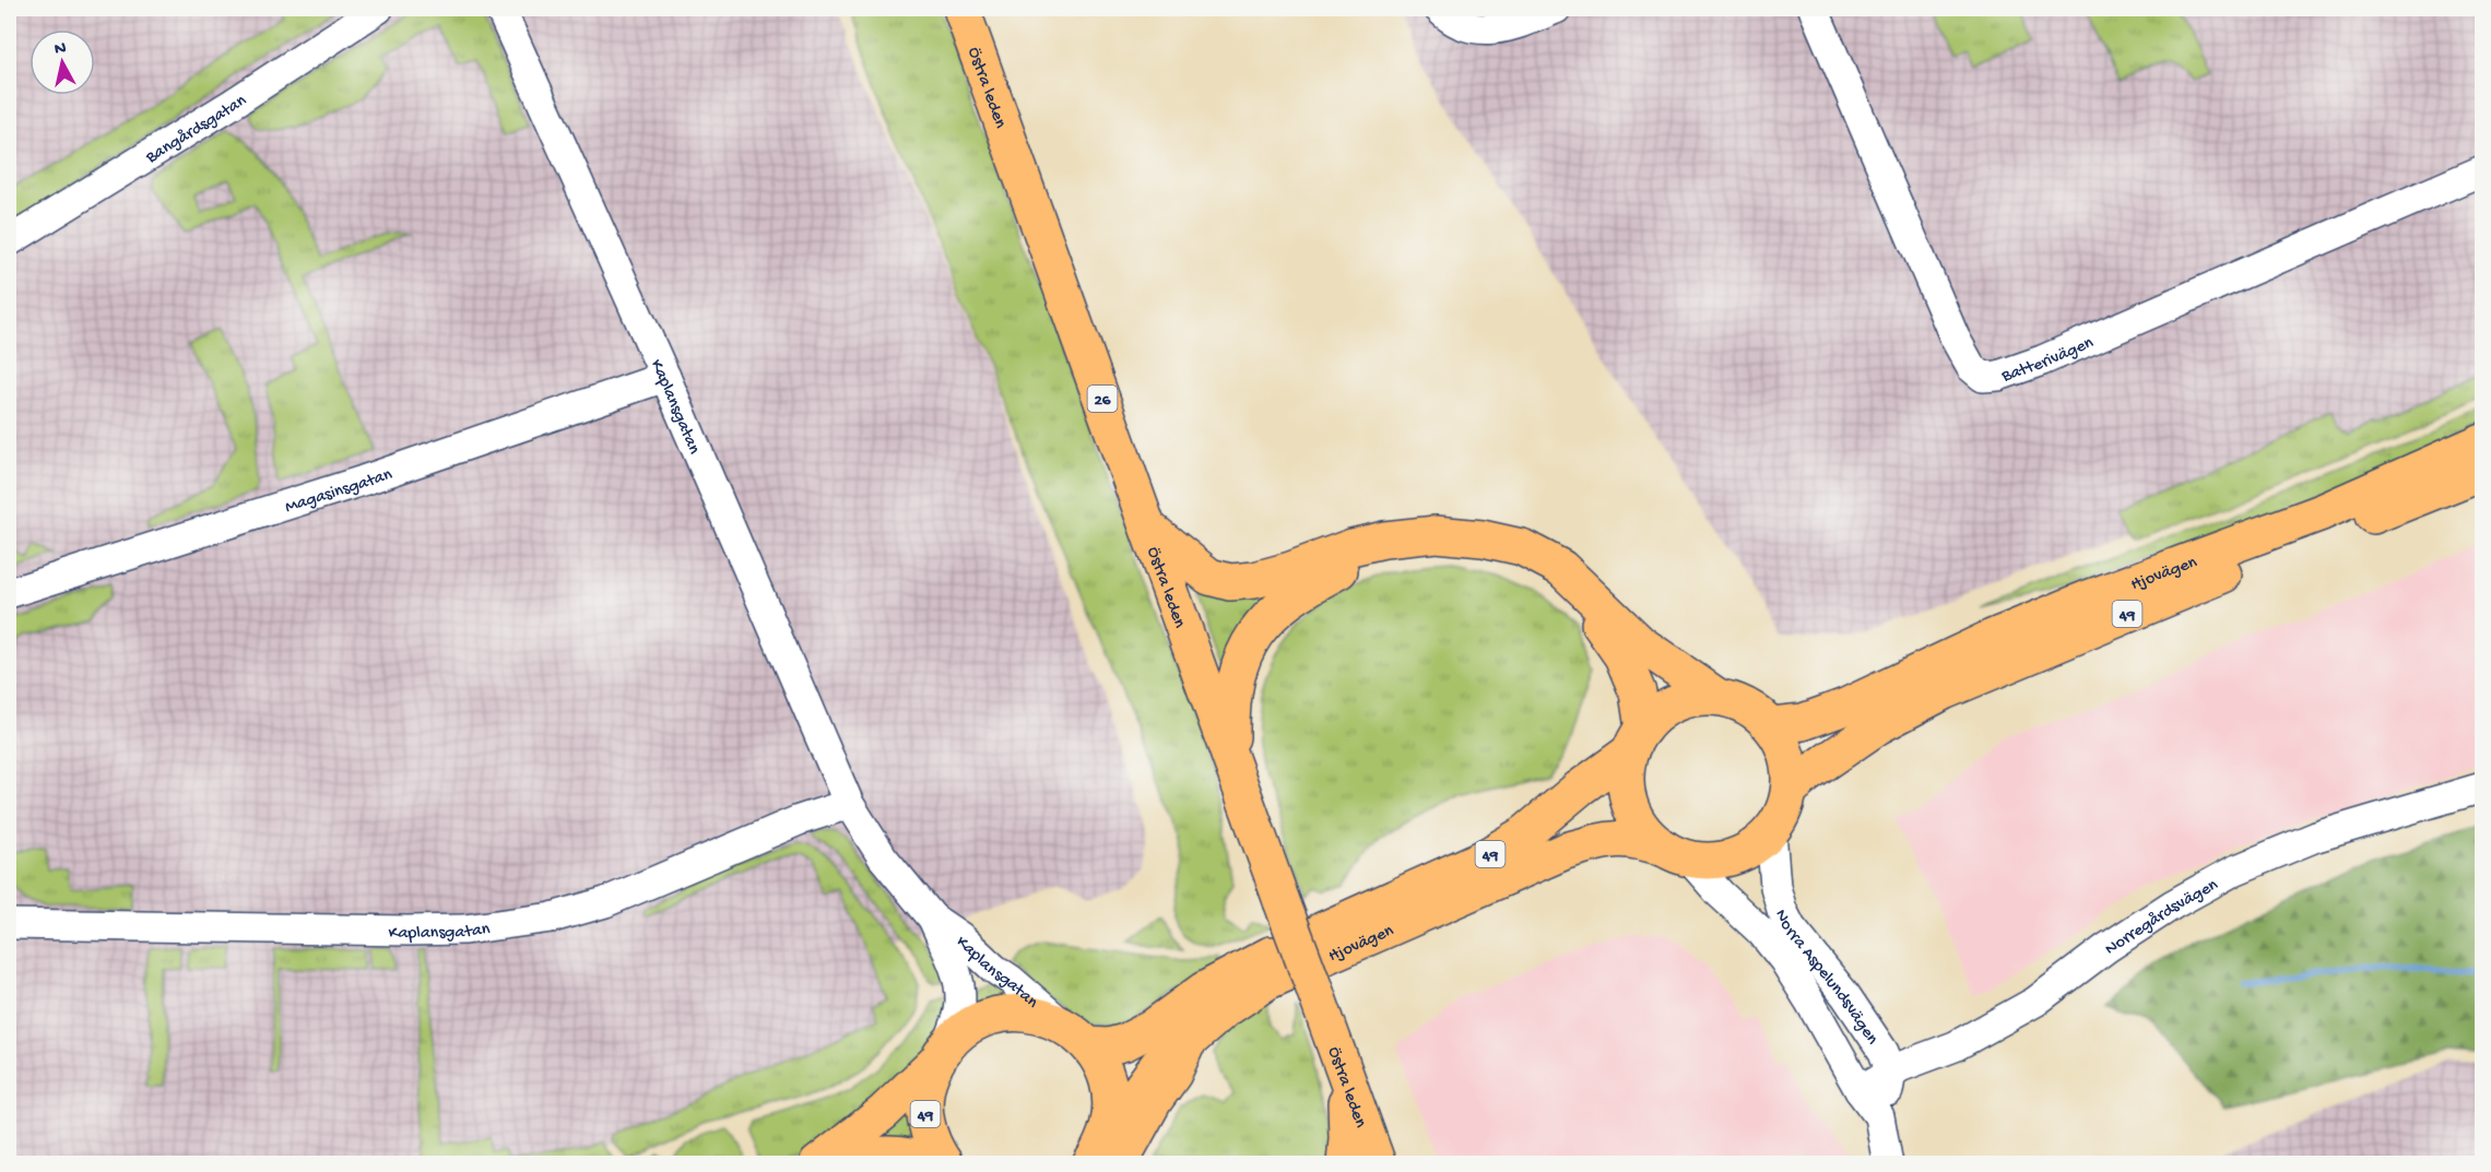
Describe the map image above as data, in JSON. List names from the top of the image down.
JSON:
{
  "streets": {
    "main road": [
      "Östra leden",
      "26",
      "Hjovägen",
      "49"
    ],
    "street": [
      "Bangårdsgatan",
      "Batterivägen",
      "Kaplansgatan",
      "Magasinsgatan",
      "Norregårdsvägen",
      "Norra Aspelundsvägen"
    ]
  },
  "crossings": [
    ["Kaplansgatan", "Magasinsgatan"],
    ["Kaplansgatan", "Hjovägen"],
    ["Kaplansgatan", "49"],
    ["Hjovägen", "49"],
    ["Hjovägen", "Norra Aspelundsvägen"],
    ["49", "Norra Aspelundsvägen"],
    ["Norregårdsvägen", "Norra Aspelundsvägen"]
  ],
  "north": "top"
}
